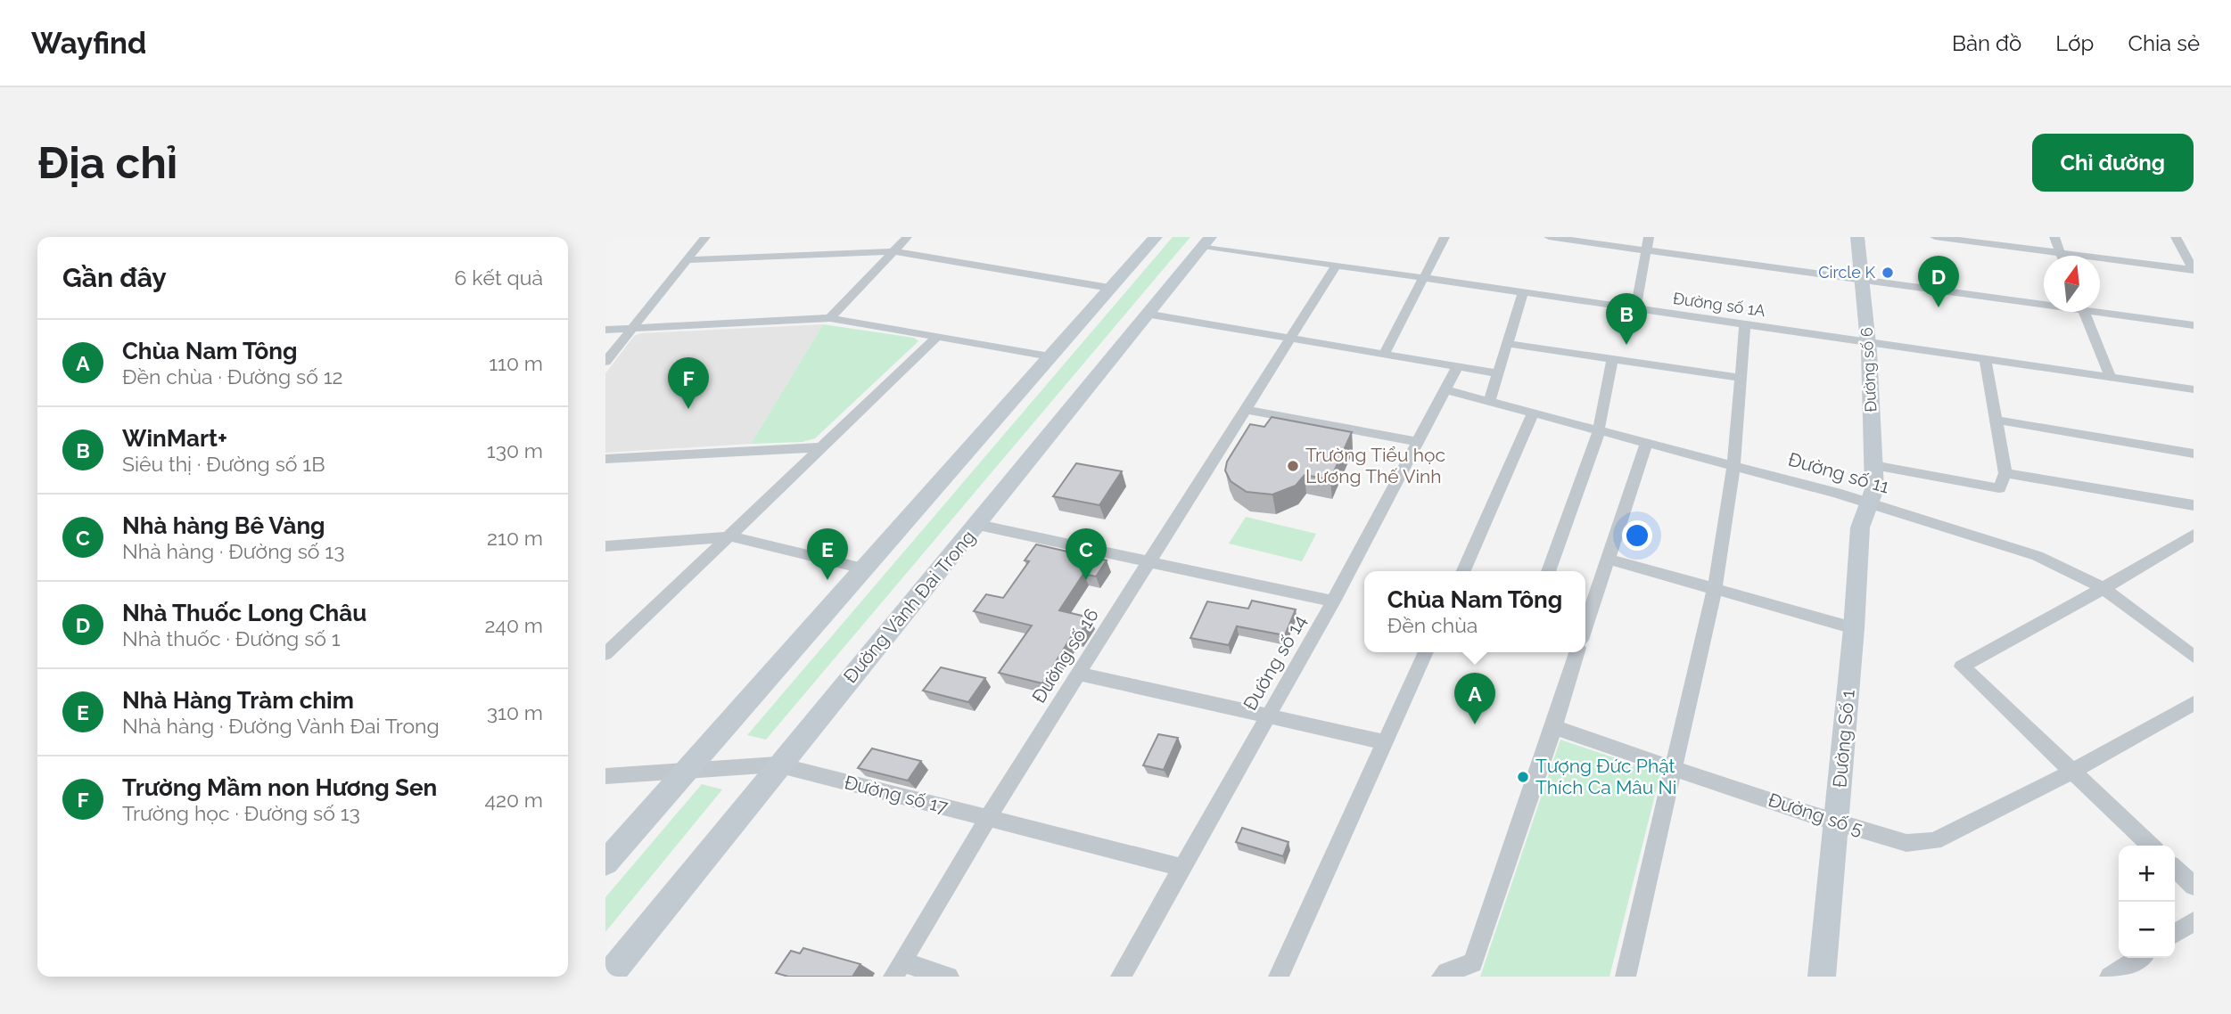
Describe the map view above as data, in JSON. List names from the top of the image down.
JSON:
{
  "streets": {
    "street": [
      "Đường số 1A",
      "Đường số 6",
      "Đường số 11",
      "Đường Vành Đai Trong",
      "Đường số 16",
      "Đường số 14",
      "Đường Số 1",
      "Đường số 17",
      "Đường số 5"
    ]
  },
  "crossings": [
    ["Đường số 1A", "Đường số 6"],
    ["Đường số 1A", "Đường Vành Đai Trong"],
    ["Đường số 1A", "Đường số 16"],
    ["Đường số 6", "Đường số 11"],
    ["Đường số 6", "Đường Số 1"],
    ["Đường số 11", "Đường số 14"],
    ["Đường số 11", "Đường Số 1"],
    ["Đường Vành Đai Trong", "Đường số 17"],
    ["Đường số 16", "Đường số 17"],
    ["Đường số 14", "Đường số 17"],
    ["Đường Số 1", "Đường số 5"]
  ],
  "places": ["Circle K", "Trường Tiểu học Lương Thế Vinh", "Tượng Đức Phật Thích Ca Mâu Ni"],
  "north": "top",
  "page": {
    "header": "Wayfind",
    "nav": ["Bản đồ", "Lớp", "Chia sẻ"],
    "buttons": "Chỉ đường",
    "title": "Địa chỉ",
    "heading": ["Gần đây", "6 kết quả"],
    "pins": [
      "D",
      "B",
      "F",
      "C",
      "E",
      "A"
    ],
    "list": [
      {
        "mark": "A",
        "name": "Chùa Nam Tông",
        "note": "Đền chùa · Đường số 12",
        "value": "110 m"
      },
      {
        "mark": "B",
        "name": "WinMart+",
        "note": "Siêu thị · Đường số 1B",
        "value": "130 m"
      },
      {
        "mark": "C",
        "name": "Nhà hàng Bê Vàng",
        "note": "Nhà hàng · Đường số 13",
        "value": "210 m"
      },
      {
        "mark": "D",
        "name": "Nhà Thuốc Long Châu",
        "note": "Nhà thuốc · Đường số 1",
        "value": "240 m"
      },
      {
        "mark": "E",
        "name": "Nhà Hàng Tràm chim",
        "note": "Nhà hàng · Đường Vành Đai Trong",
        "value": "310 m"
      },
      {
        "mark": "F",
        "name": "Trường Mầm non Hương Sen",
        "note": "Trường học · Đường số 13",
        "value": "420 m"
      }
    ],
    "popup": ["Chùa Nam Tông", "Đền chùa"],
    "map_buttons": ["+", "−"]
  }
}
